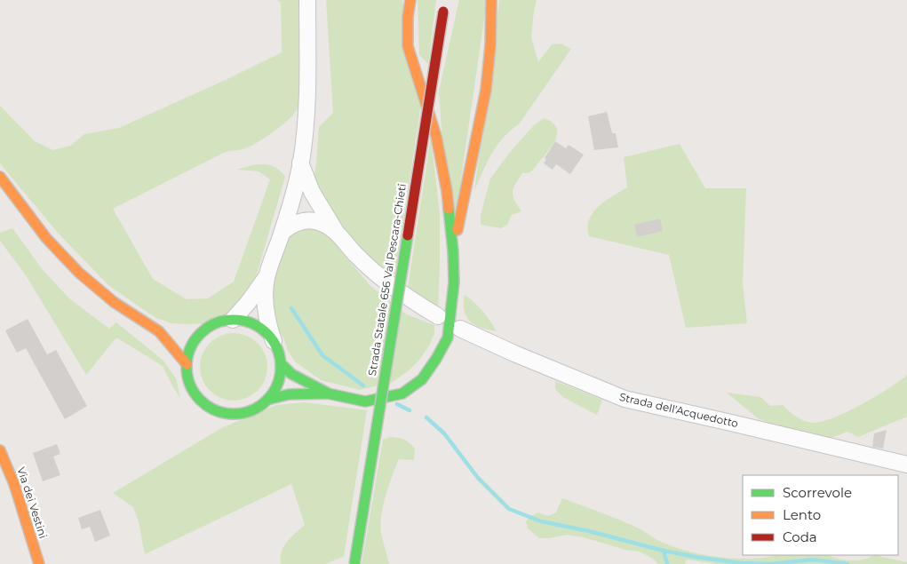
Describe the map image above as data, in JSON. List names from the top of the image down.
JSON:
{
  "streets": {
    "main road": ["Strada Statale 656 Val Pescara-Chieti", "Via dei Vestini"],
    "street": ["Strada dell'Acquedotto"]
  },
  "legend": ["Scorrevole", "Lento", "Coda"]
}
